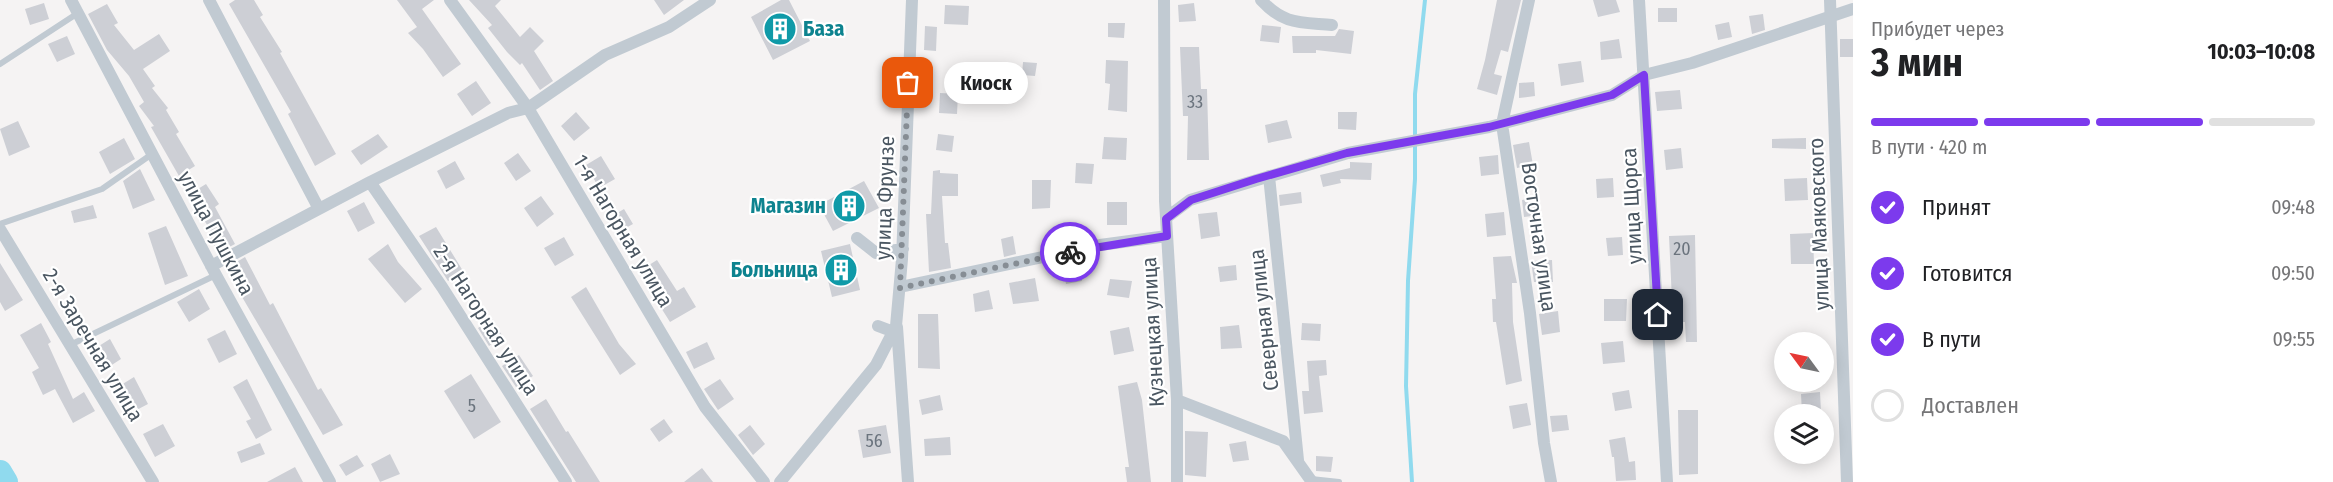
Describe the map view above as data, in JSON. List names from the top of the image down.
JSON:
{
  "streets": {
    "street": [
      "улица Фрунзе",
      "улица Щорса",
      "улица Маяковского",
      "1-я Нагорная улица",
      "улица Пушкина",
      "Восточная улица",
      "2-я Нагорная улица",
      "Северная улица",
      "Кузнецкая улица",
      "2-я Заречная улица"
    ]
  },
  "crossings": [
    ["Северная улица", "Кузнецкая улица"]
  ],
  "places": {
    "building": ["База", "Магазин", "Больница"],
    "other": ["Киоск"]
  },
  "house_numbers": [
    "33",
    "20",
    "5",
    "56"
  ],
  "north": "top left",
  "page": {
    "heading": ["3 мин", "Прибудет через", "10:03–10:08"],
    "bubble": "Киоск",
    "bar": "В пути · 420 m",
    "list": [
      ["Принят", "09:48"],
      ["Готовится", "09:50"],
      ["В пути", "09:55"],
      "Доставлен"
    ]
  }
}
